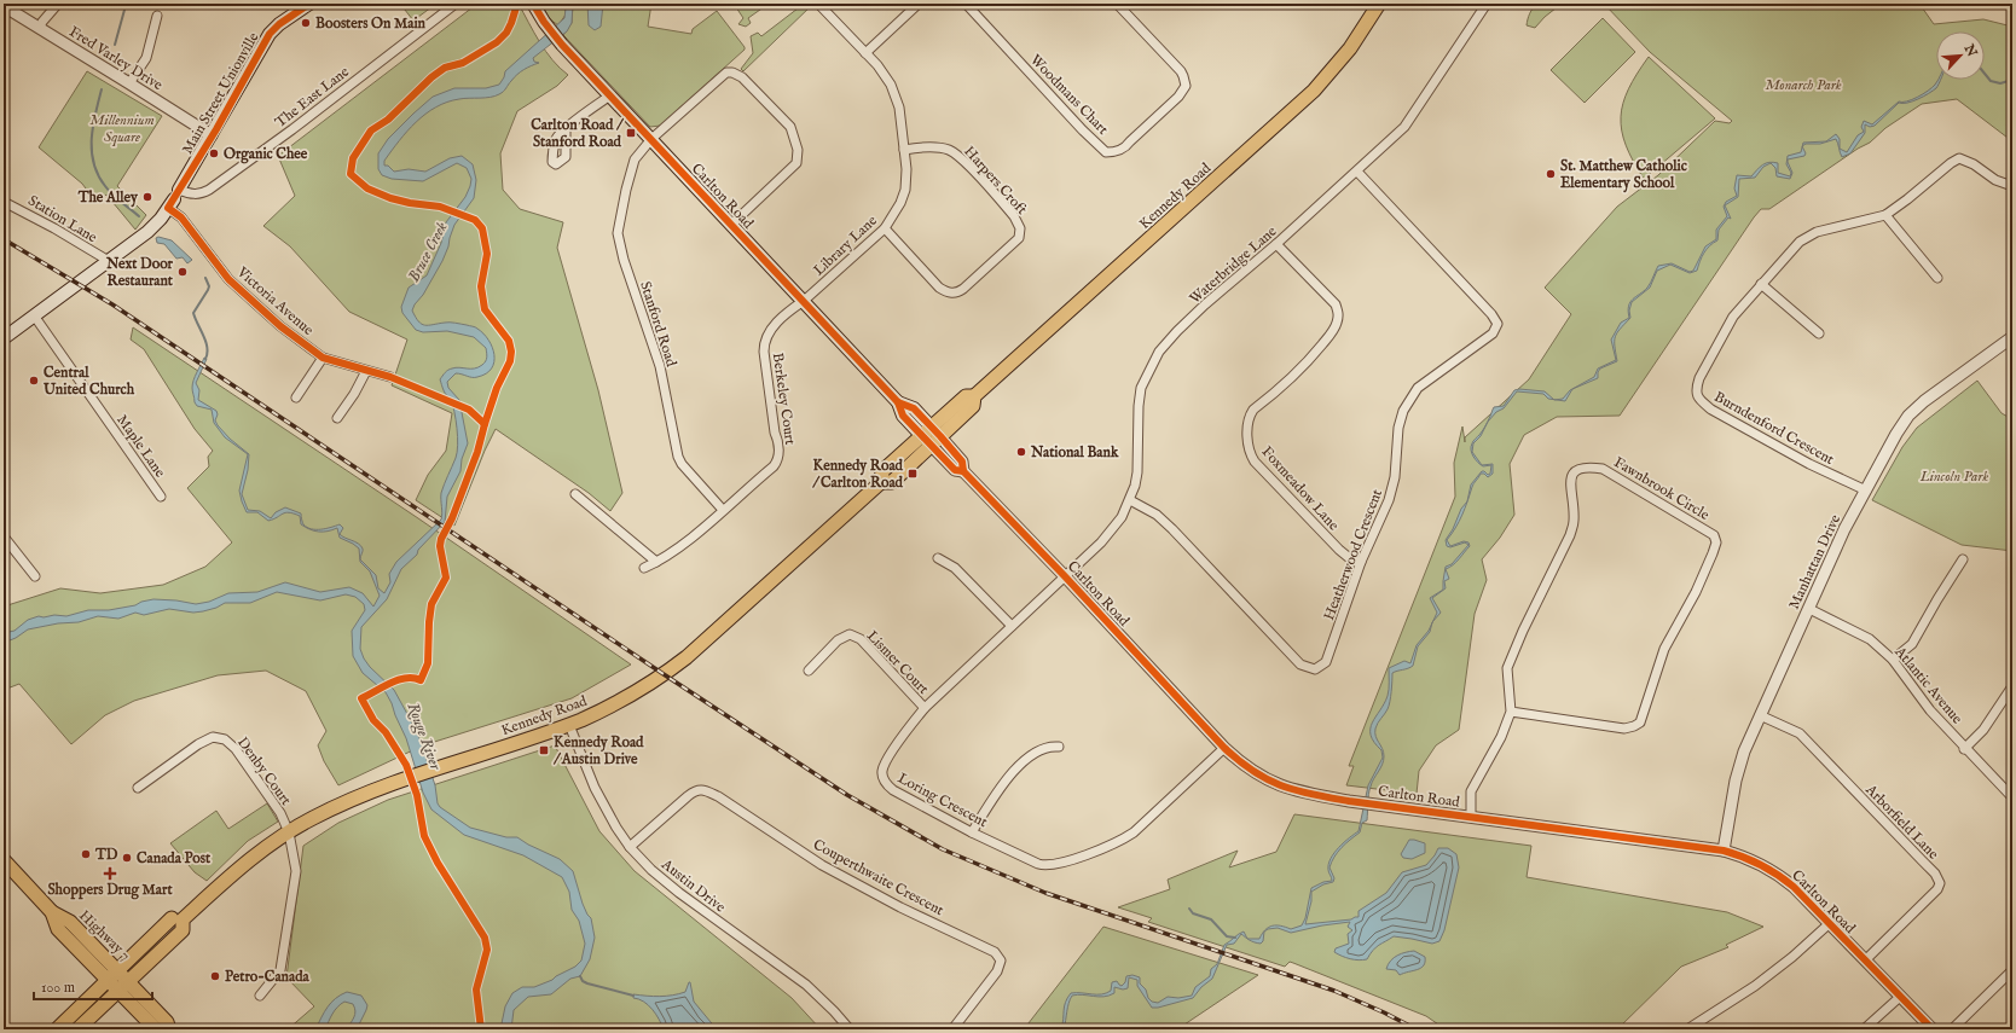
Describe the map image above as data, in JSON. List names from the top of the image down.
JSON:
{
  "streets": {
    "main road": [
      "Main Street Unionville",
      "Carlton Road",
      "Kennedy Road",
      "Highway 7"
    ],
    "street": [
      "Fred Varley Drive",
      "Woodmans Chart",
      "The East Lane",
      "Harpers Croft",
      "Station Lane",
      "Library Lane",
      "Waterbridge Lane",
      "Victoria Avenue",
      "Stanford Road",
      "Berkeley Court",
      "Burndenford Crescent",
      "Maple Lane",
      "Foxmeadow Lane",
      "Fawnbrook Circle",
      "Heatherwood Crescent",
      "Manhattan Drive",
      "Lismer Court",
      "Atlantic Avenue",
      "Denby Court",
      "Loring Crescent",
      "Arborfield Lane",
      "Couperthwaite Crescent",
      "Austin Drive"
    ]
  },
  "crossings": [
    ["Fred Varley Drive", "Main Street Unionville"],
    ["Main Street Unionville", "The East Lane"],
    ["Main Street Unionville", "Station Lane"],
    ["Main Street Unionville", "Victoria Avenue"],
    ["Main Street Unionville", "Maple Lane"],
    ["The East Lane", "Victoria Avenue"],
    ["Harpers Croft", "Library Lane"],
    ["Carlton Road", "Kennedy Road"],
    ["Carlton Road", "Library Lane"],
    ["Carlton Road", "Waterbridge Lane"],
    ["Carlton Road", "Stanford Road"],
    ["Carlton Road", "Berkeley Court"],
    ["Carlton Road", "Fawnbrook Circle"],
    ["Carlton Road", "Manhattan Drive"],
    ["Carlton Road", "Loring Crescent"],
    ["Carlton Road", "Arborfield Lane"],
    ["Kennedy Road", "Denby Court"],
    ["Kennedy Road", "Austin Drive"],
    ["Kennedy Road", "Highway 7"],
    ["Library Lane", "Berkeley Court"],
    ["Waterbridge Lane", "Foxmeadow Lane"],
    ["Waterbridge Lane", "Heatherwood Crescent"],
    ["Waterbridge Lane", "Loring Crescent"],
    ["Stanford Road", "Berkeley Court"],
    ["Burndenford Crescent", "Manhattan Drive"],
    ["Foxmeadow Lane", "Heatherwood Crescent"],
    ["Manhattan Drive", "Atlantic Avenue"],
    ["Manhattan Drive", "Arborfield Lane"],
    ["Lismer Court", "Loring Crescent"],
    ["Couperthwaite Crescent", "Austin Drive"]
  ],
  "water": ["Bruce Creek", "Rouge River"],
  "parks": ["Monarch Park", "Millennium Square", "Lincoln Park"],
  "places": {
    "other": [
      "Boosters On Main",
      "Organic Chee",
      "St. Matthew Catholic Elementary School",
      "The Alley",
      "Next Door Restaurant",
      "Central United Church",
      "National Bank",
      "TD",
      "Canada Post",
      "Petro-Canada"
    ],
    "transit": ["Carlton Road / Stanford Road", "Kennedy Road / Carlton Road", "Kennedy Road / Austin Drive"],
    "health": ["Shoppers Drug Mart"]
  },
  "scale_bar": "100 m",
  "north": "top right"
}
